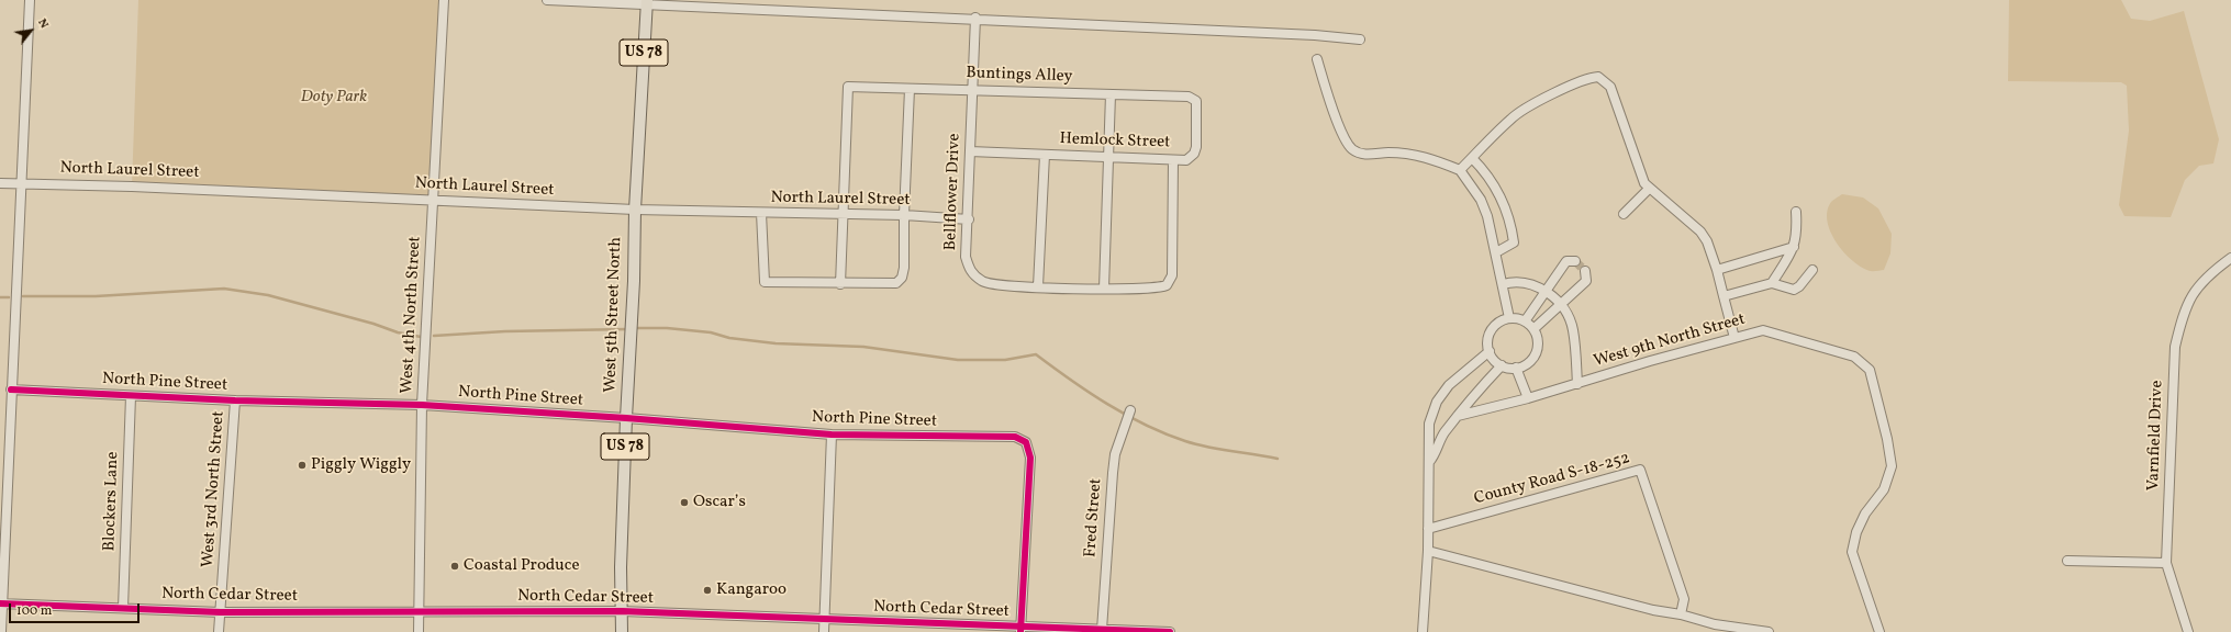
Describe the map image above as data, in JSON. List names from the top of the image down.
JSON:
{
  "streets": {
    "main road": ["US 78", "West 5th Street North"],
    "street": [
      "Buntings Alley",
      "Hemlock Street",
      "North Laurel Street",
      "Bellflower Drive",
      "West 4th North Street",
      "West 9th North Street",
      "North Pine Street",
      "Varnfield Drive",
      "County Road S-18-252",
      "West 3rd North Street",
      "Blockers Lane",
      "Fred Street",
      "North Cedar Street"
    ]
  },
  "crossings": [
    ["Buntings Alley", "Hemlock Street"],
    ["Buntings Alley", "North Laurel Street"],
    ["Buntings Alley", "Bellflower Drive"],
    ["Hemlock Street", "Bellflower Drive"],
    ["North Laurel Street", "Bellflower Drive"],
    ["North Laurel Street", "West 4th North Street"],
    ["North Laurel Street", "West 5th Street North"],
    ["West 4th North Street", "North Pine Street"],
    ["West 4th North Street", "North Cedar Street"],
    ["West 5th Street North", "North Pine Street"],
    ["West 5th Street North", "North Cedar Street"],
    ["North Pine Street", "West 3rd North Street"],
    ["North Pine Street", "Blockers Lane"],
    ["North Pine Street", "North Cedar Street"],
    ["West 3rd North Street", "North Cedar Street"],
    ["Blockers Lane", "North Cedar Street"],
    ["Fred Street", "North Cedar Street"]
  ],
  "parks": ["Doty Park"],
  "places": [
    "Piggly Wiggly",
    "Oscar’s",
    "Coastal Produce",
    "Kangaroo"
  ],
  "scale_bar": "100 m",
  "north": "top right"
}
